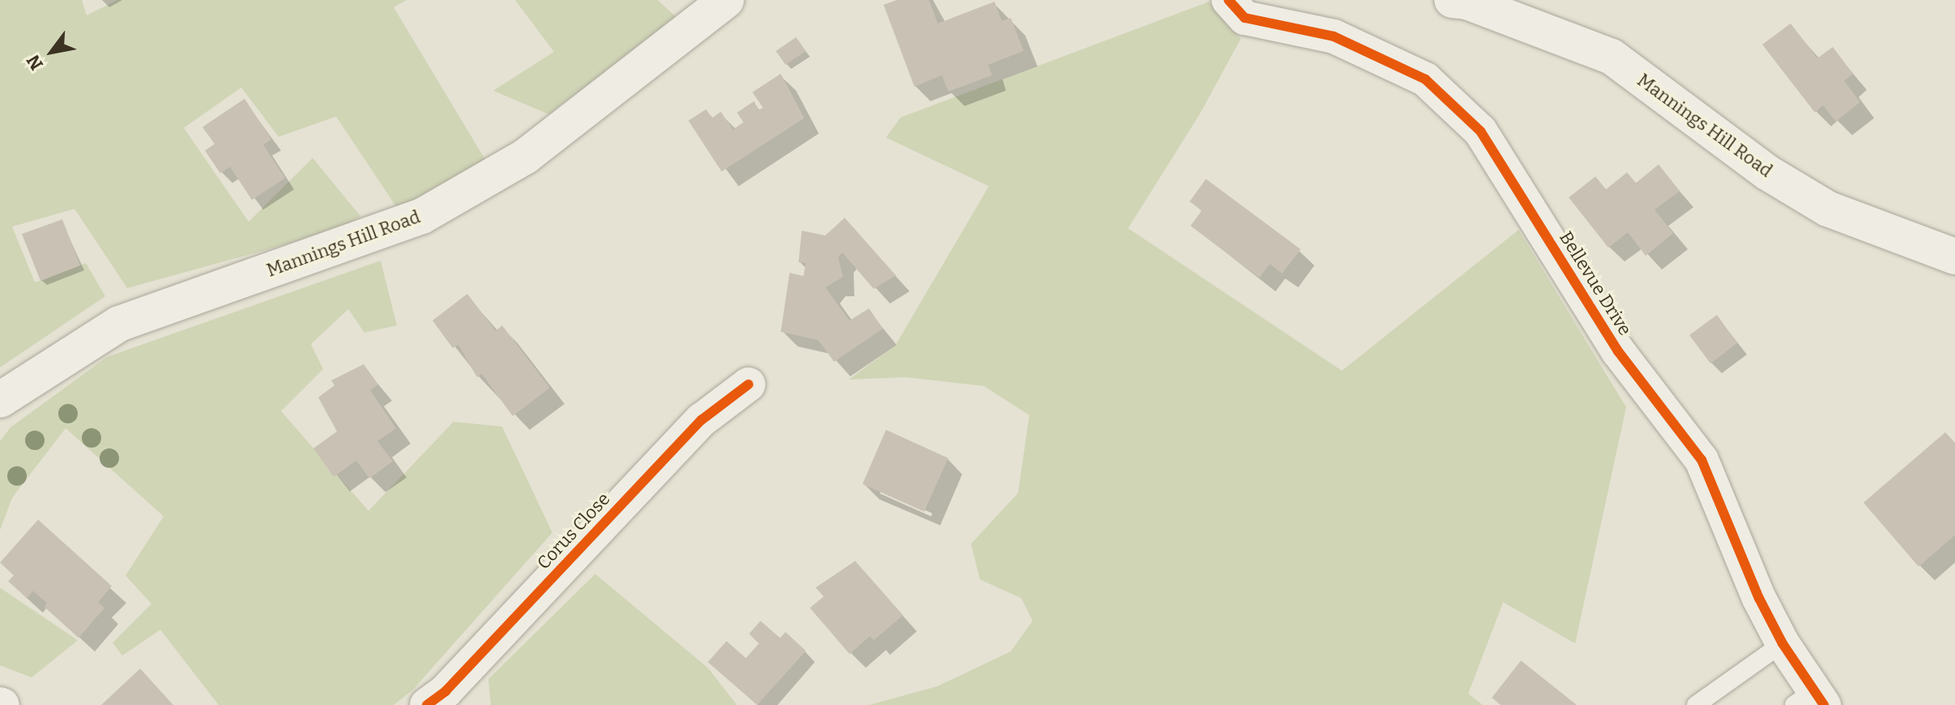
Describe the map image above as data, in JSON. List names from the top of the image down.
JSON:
{
  "streets": {
    "main road": ["Mannings Hill Road"],
    "street": ["Bellevue Drive", "Corus Close"]
  },
  "north": "bottom left"
}
